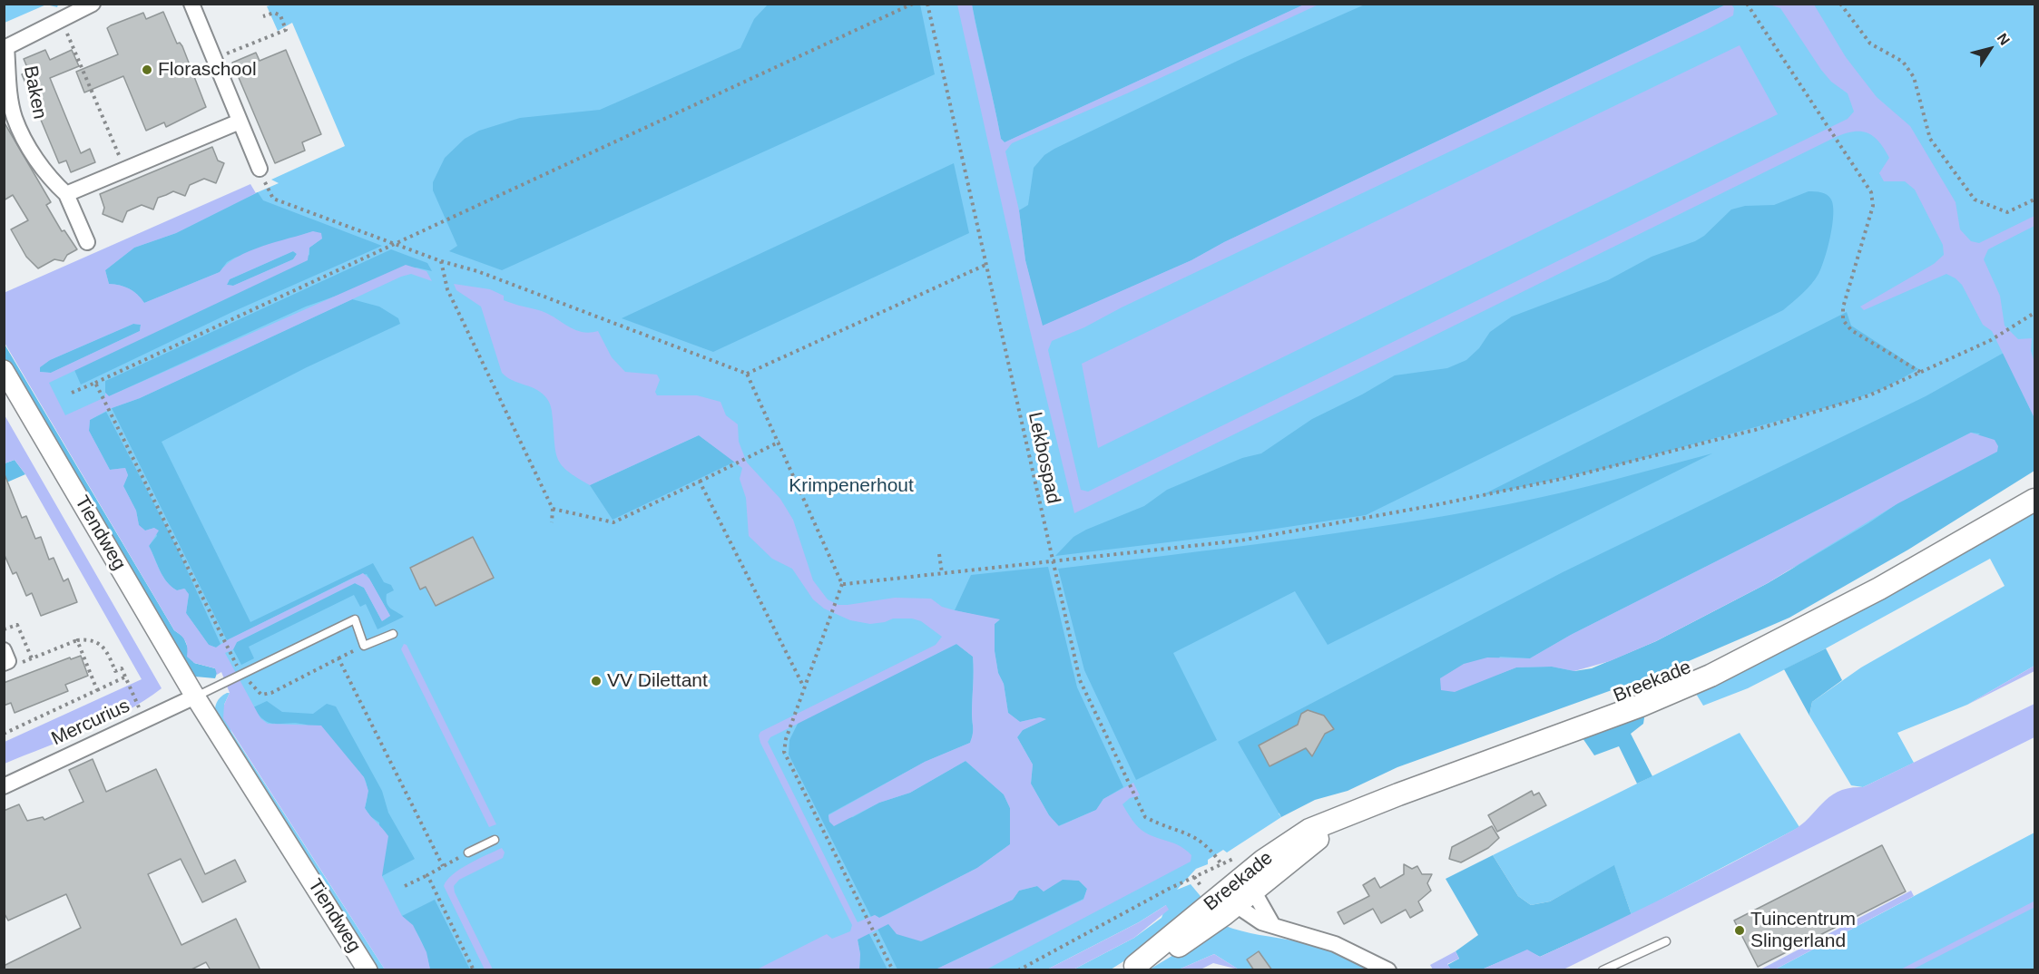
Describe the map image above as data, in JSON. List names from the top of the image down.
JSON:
{
  "streets": {
    "main road": ["Breekade"],
    "street": ["Baken", "Tiendweg", "Mercurius"],
    "path": ["Lekbospad"]
  },
  "crossings": [
    ["Lekbospad", "Breekade"],
    ["Tiendweg", "Mercurius"]
  ],
  "parks": ["Krimpenerhout"],
  "places": ["Floraschool", "VV Dilettant", "Tuincentrum Slingerland"],
  "north": "top right"
}
